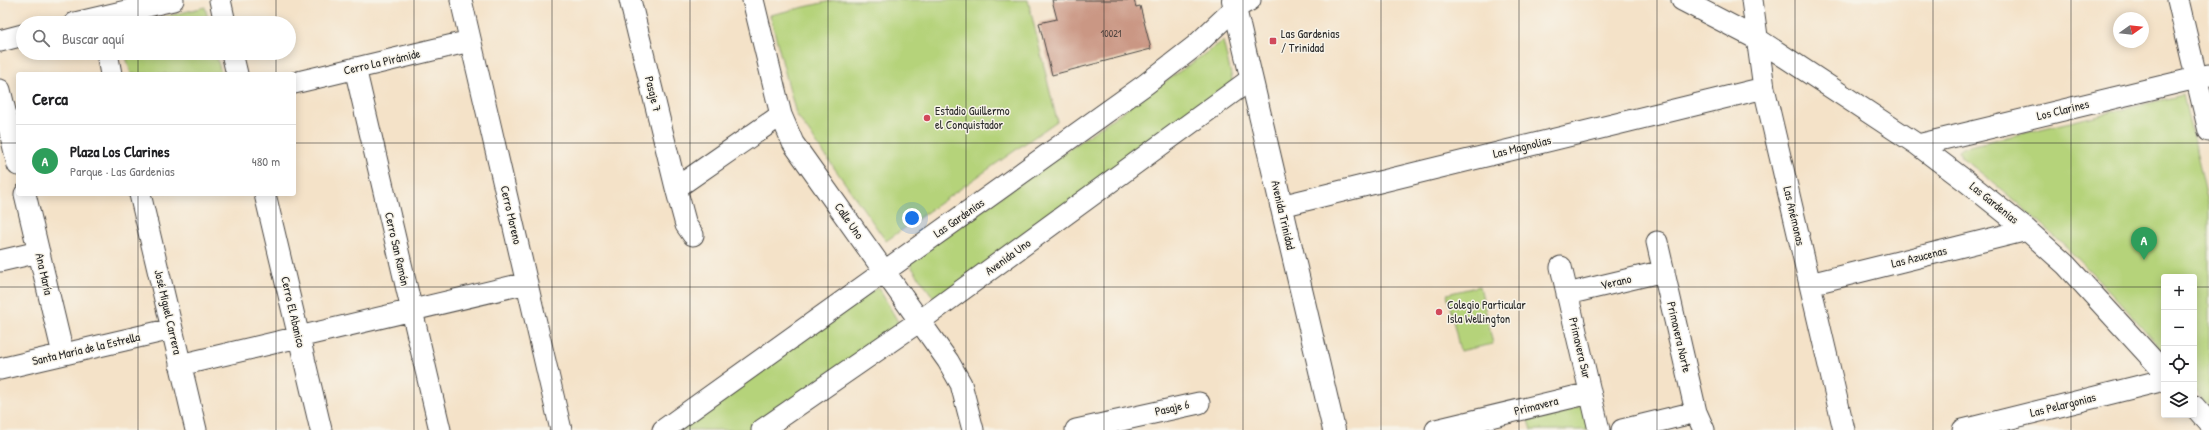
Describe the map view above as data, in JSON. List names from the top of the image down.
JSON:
{
  "streets": {
    "main road": ["Avenida Trinidad"],
    "street": [
      "Cerro La Pirámide",
      "Pasaje 7",
      "Los Clarines",
      "Las Magnolias",
      "Las Gardenias",
      "Cerro Moreno",
      "Las Anémonas",
      "Calle Uno",
      "Cerro San Ramón",
      "Avenida Uno",
      "Las Azucenas",
      "Ana María",
      "Verano",
      "José Miguel Carrera",
      "Cerro El Abanico",
      "Primavera Norte",
      "Primavera Sur",
      "Santa María de la Estrella",
      "Las Pelargonias",
      "Primavera",
      "Pasaje 6"
    ]
  },
  "crossings": [
    ["Cerro La Pirámide", "Cerro Moreno"],
    ["Cerro La Pirámide", "Cerro San Ramón"],
    ["Los Clarines", "Las Gardenias"],
    ["Las Magnolias", "Avenida Trinidad"],
    ["Las Magnolias", "Las Anémonas"],
    ["Las Gardenias", "Avenida Trinidad"],
    ["Las Gardenias", "Las Anémonas"],
    ["Las Gardenias", "Calle Uno"],
    ["Las Gardenias", "Las Azucenas"],
    ["Avenida Trinidad", "Avenida Uno"],
    ["Las Anémonas", "Las Azucenas"],
    ["Calle Uno", "Avenida Uno"],
    ["Ana María", "Santa María de la Estrella"],
    ["Verano", "Primavera Norte"],
    ["Verano", "Primavera Sur"],
    ["José Miguel Carrera", "Santa María de la Estrella"],
    ["Primavera Sur", "Primavera"]
  ],
  "places": {
    "transit": ["Las Gardenias / Trinidad"],
    "other": ["Estadio Guillermo el Conquistador", "Colegio Particular Isla Wellington"]
  },
  "house_numbers": ["10021"],
  "north": "right",
  "page": {
    "search": "Buscar aquí",
    "heading": "Cerca",
    "list": [
      {
        "mark": "A",
        "name": "Plaza Los Clarines",
        "note": "Parque · Las Gardenias",
        "value": "480 m"
      }
    ],
    "pins": "A",
    "map_buttons": ["+", "−"]
  }
}
